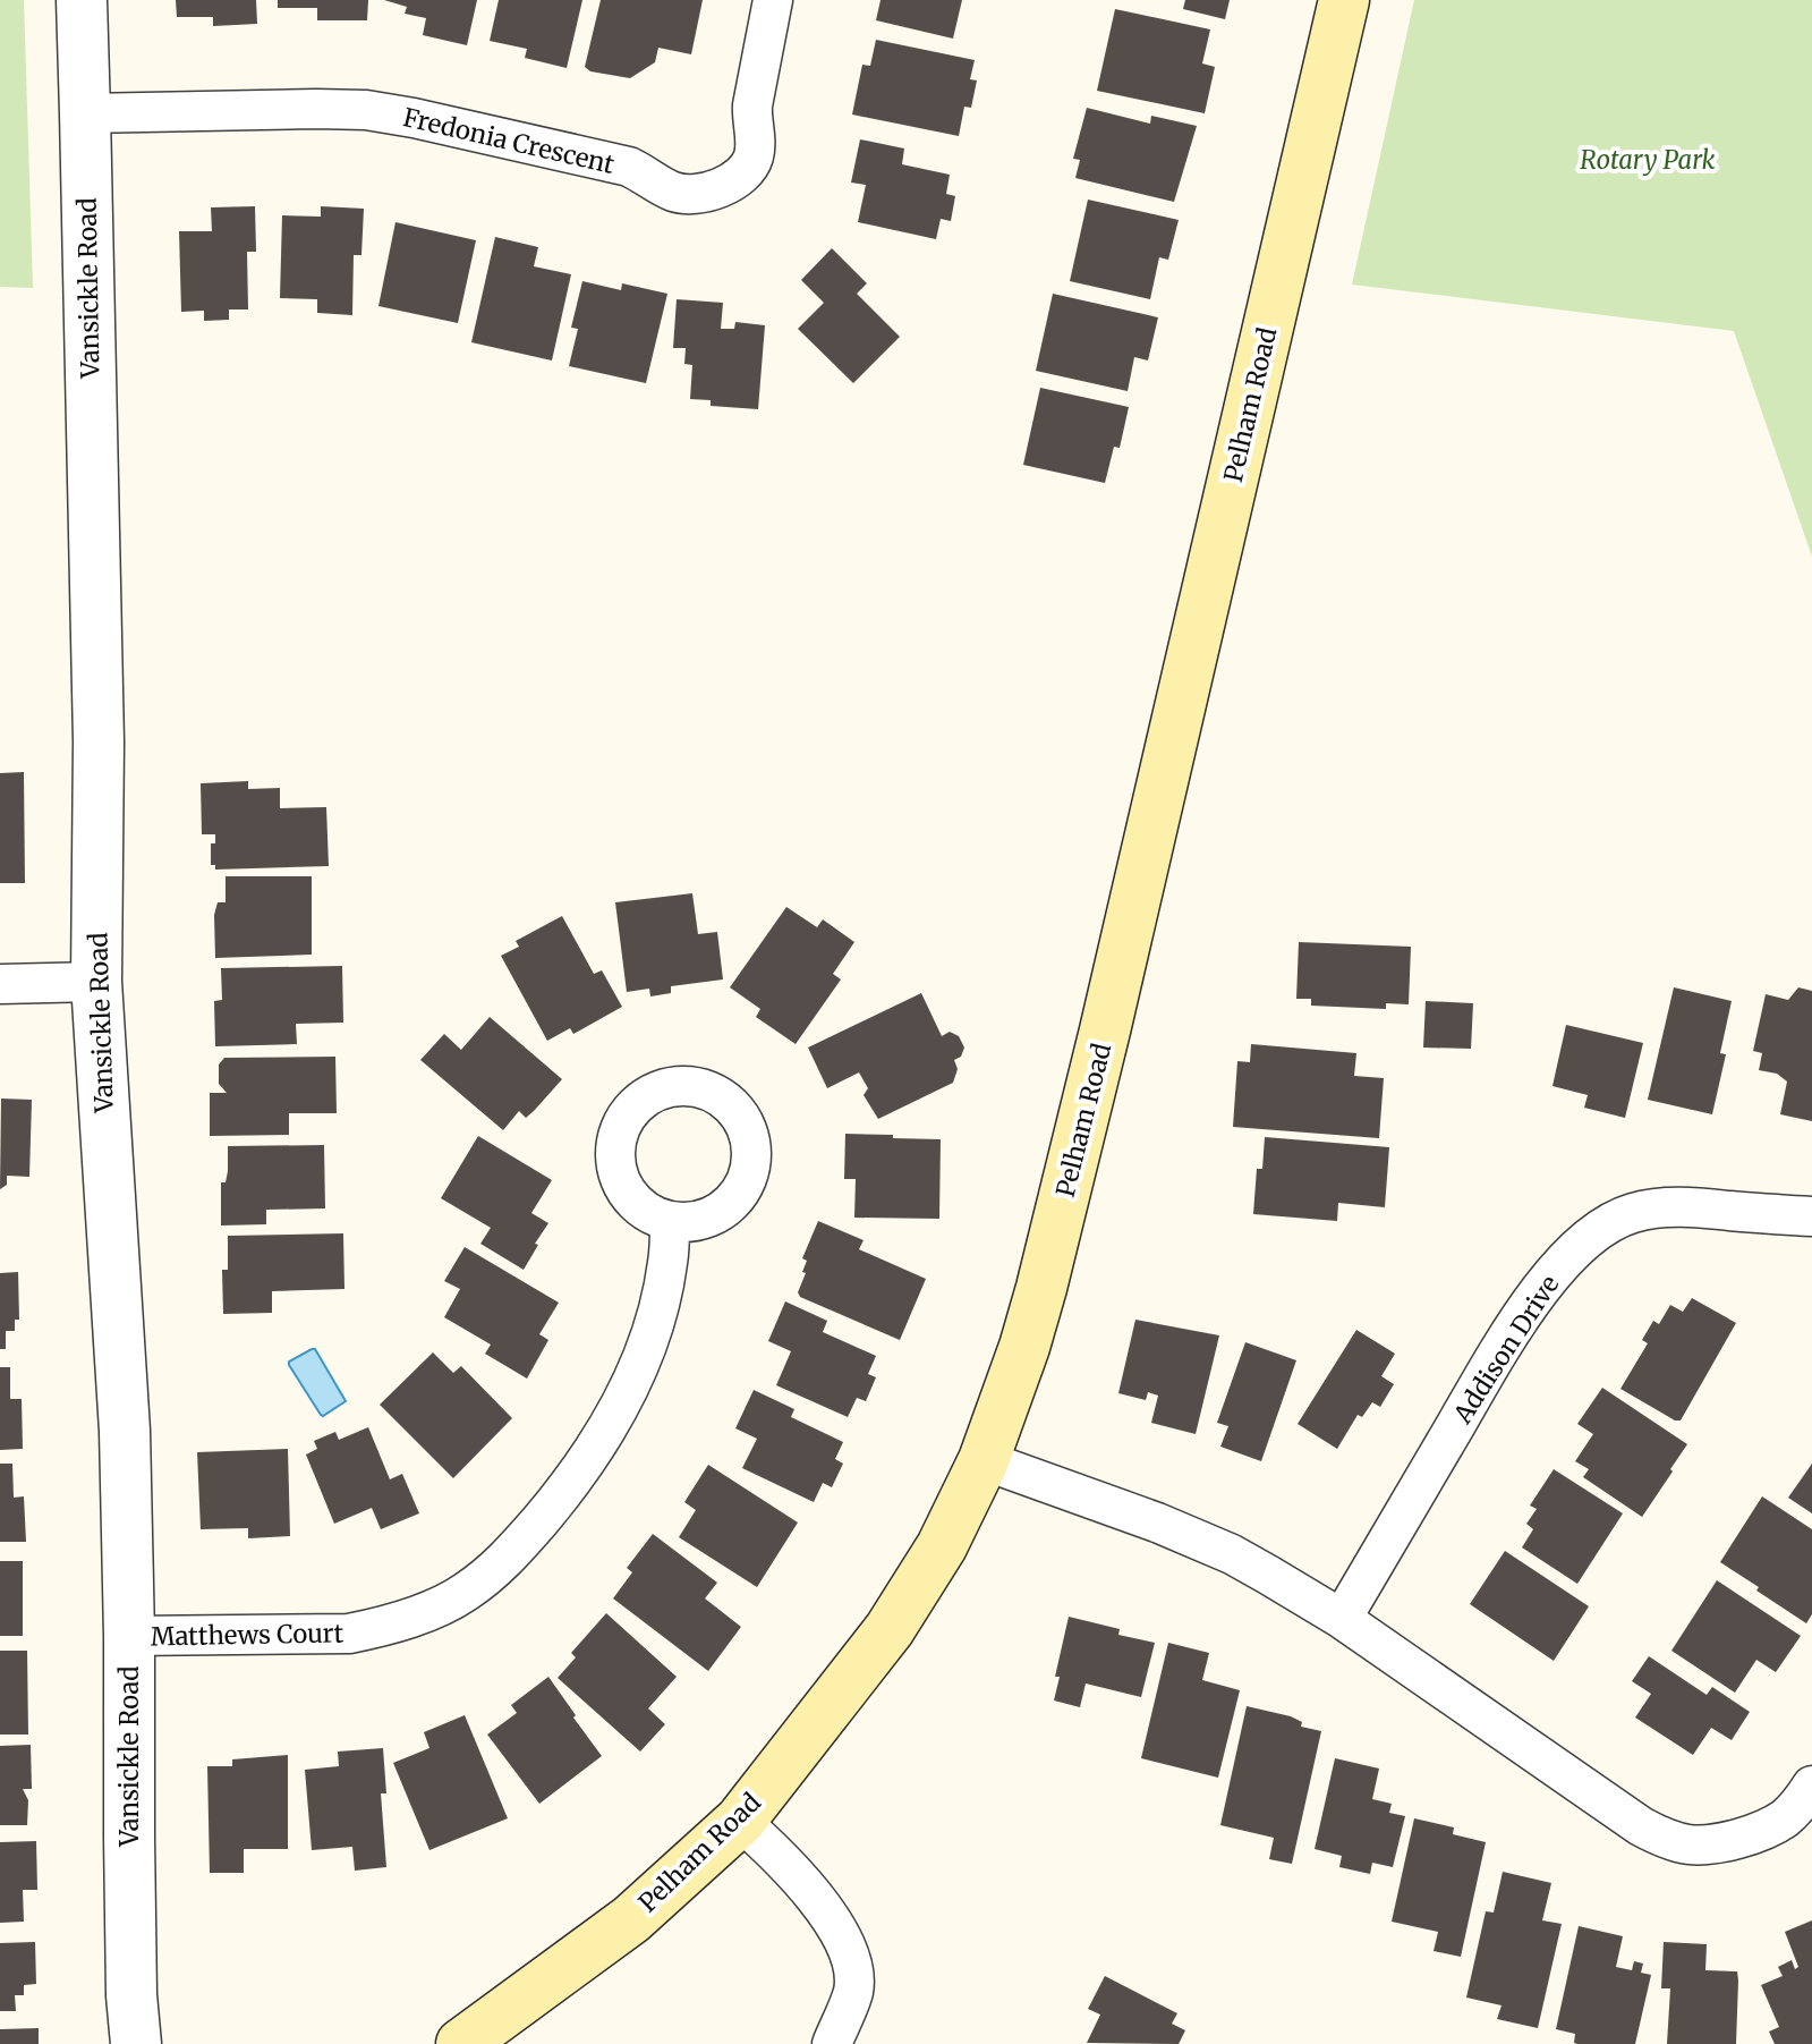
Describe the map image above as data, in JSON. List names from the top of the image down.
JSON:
{
  "streets": {
    "main road": ["Pelham Road"],
    "street": [
      "Fredonia Crescent",
      "Vansickle Road",
      "Addison Drive",
      "Matthews Court"
    ]
  },
  "crossings": [
    ["Fredonia Crescent", "Vansickle Road"],
    ["Vansickle Road", "Matthews Court"]
  ],
  "parks": ["Rotary Park"]
}
